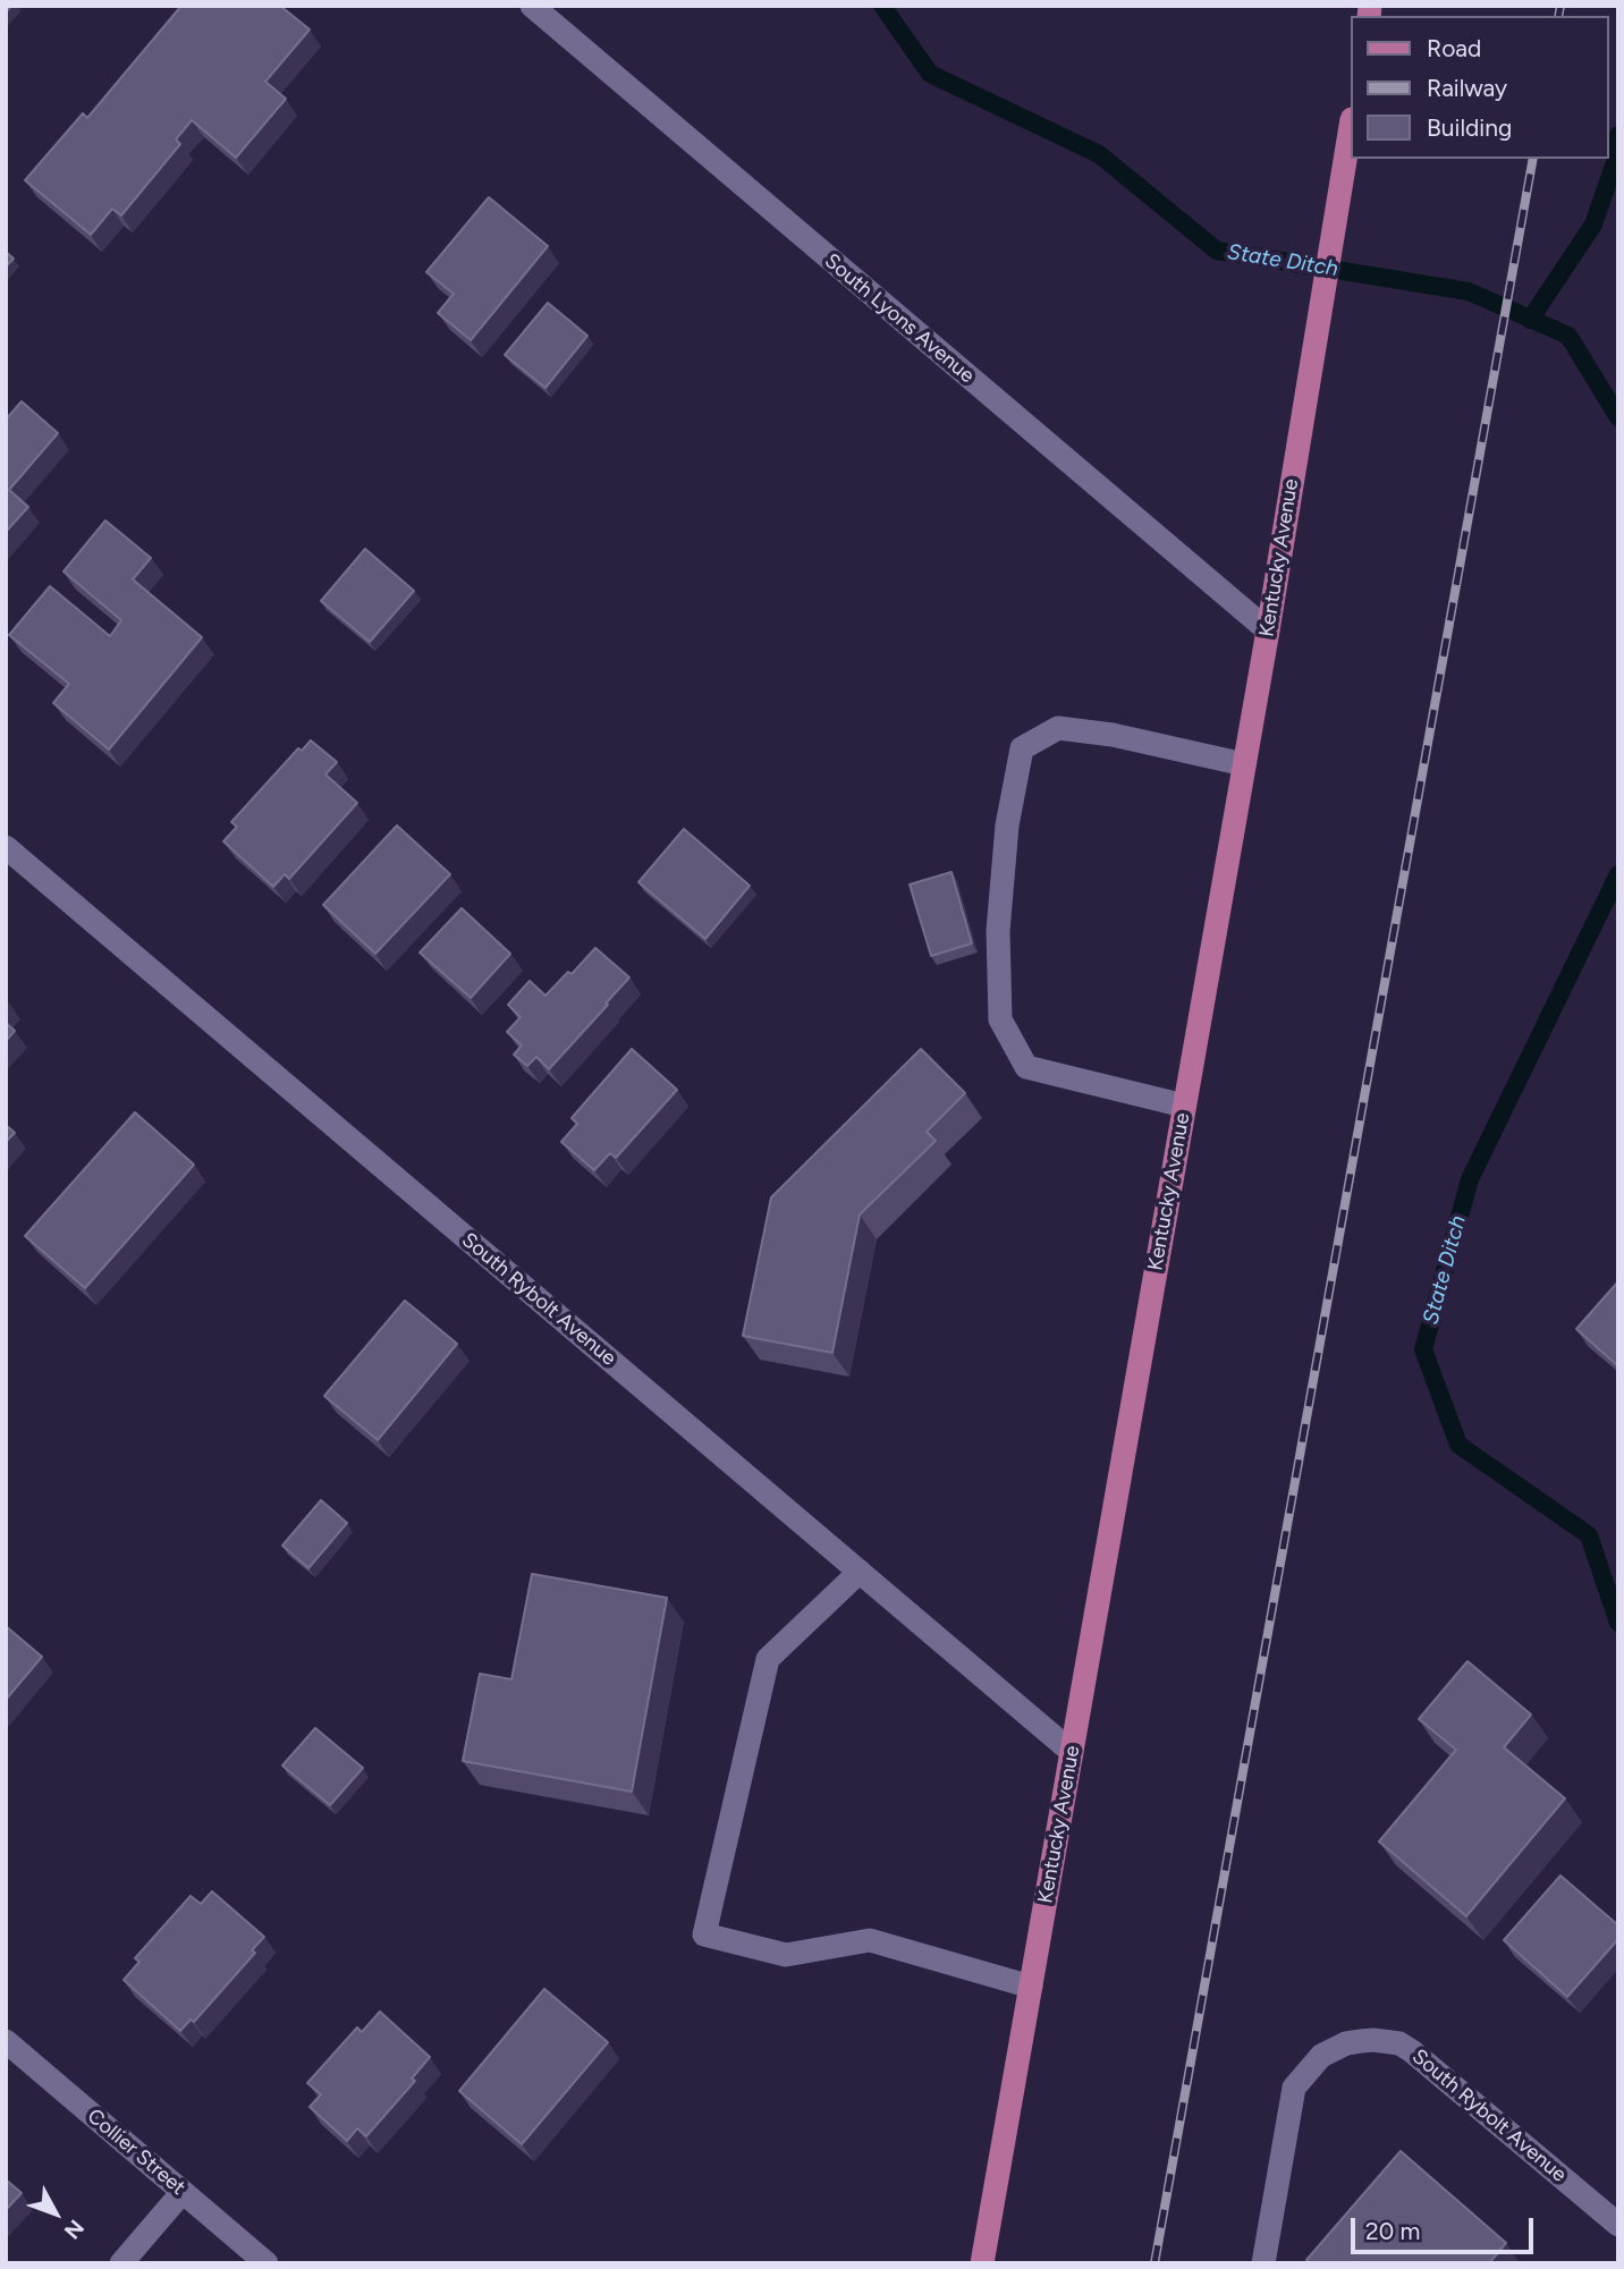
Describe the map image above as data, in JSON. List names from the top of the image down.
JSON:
{
  "streets": {
    "main road": ["Kentucky Avenue"],
    "street": ["South Lyons Avenue", "South Rybolt Avenue", "Collier Street"]
  },
  "crossings": [
    ["South Lyons Avenue", "Kentucky Avenue"],
    ["Kentucky Avenue", "South Rybolt Avenue"]
  ],
  "water": ["State Ditch"],
  "legend": ["Road", "Railway", "Building"],
  "scale_bar": "20 m",
  "north": "bottom right"
}
